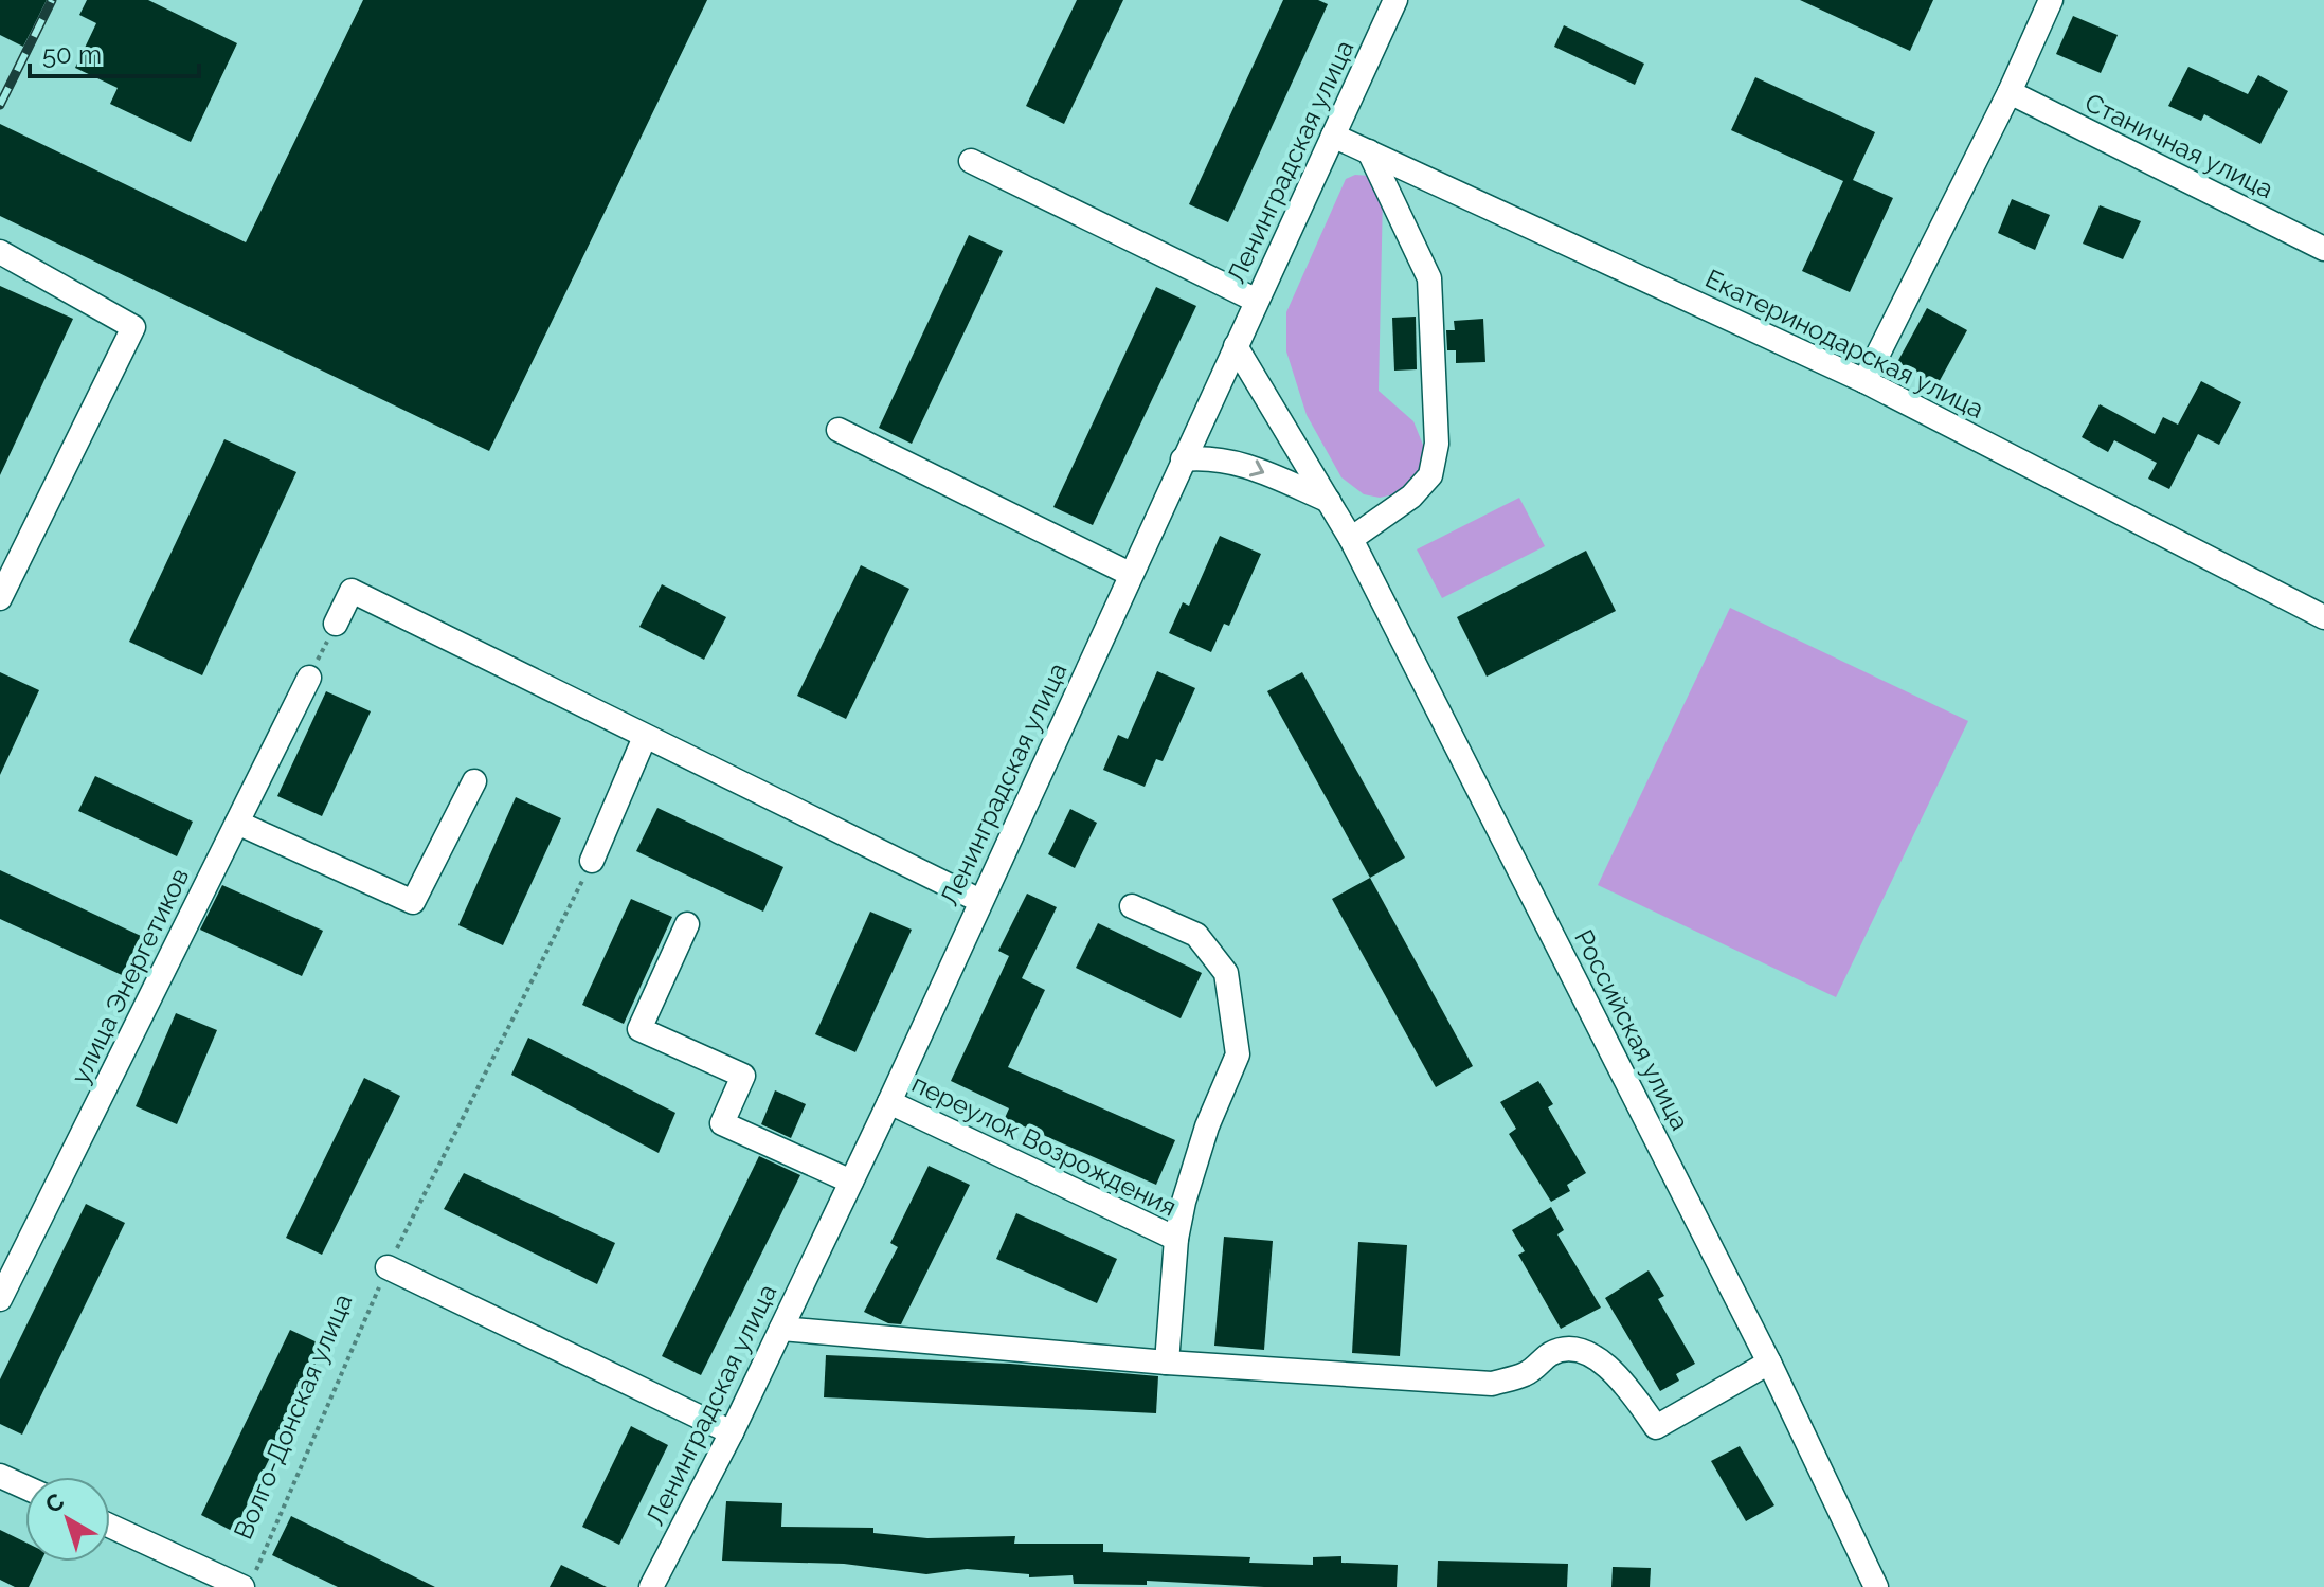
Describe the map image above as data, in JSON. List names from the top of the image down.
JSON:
{
  "streets": {
    "street": [
      "Станичная улица",
      "Ленинградская улица",
      "Екатеринодарская улица",
      "улица Энергетиков",
      "Российская улица",
      "переулок Возрождения"
    ],
    "path": ["Волго-Донская улица"]
  },
  "crossings": [
    ["Ленинградская улица", "Екатеринодарская улица"],
    ["Ленинградская улица", "Российская улица"],
    ["Ленинградская улица", "переулок Возрождения"]
  ],
  "scale_bar": "50 m",
  "north": "top left"
}
